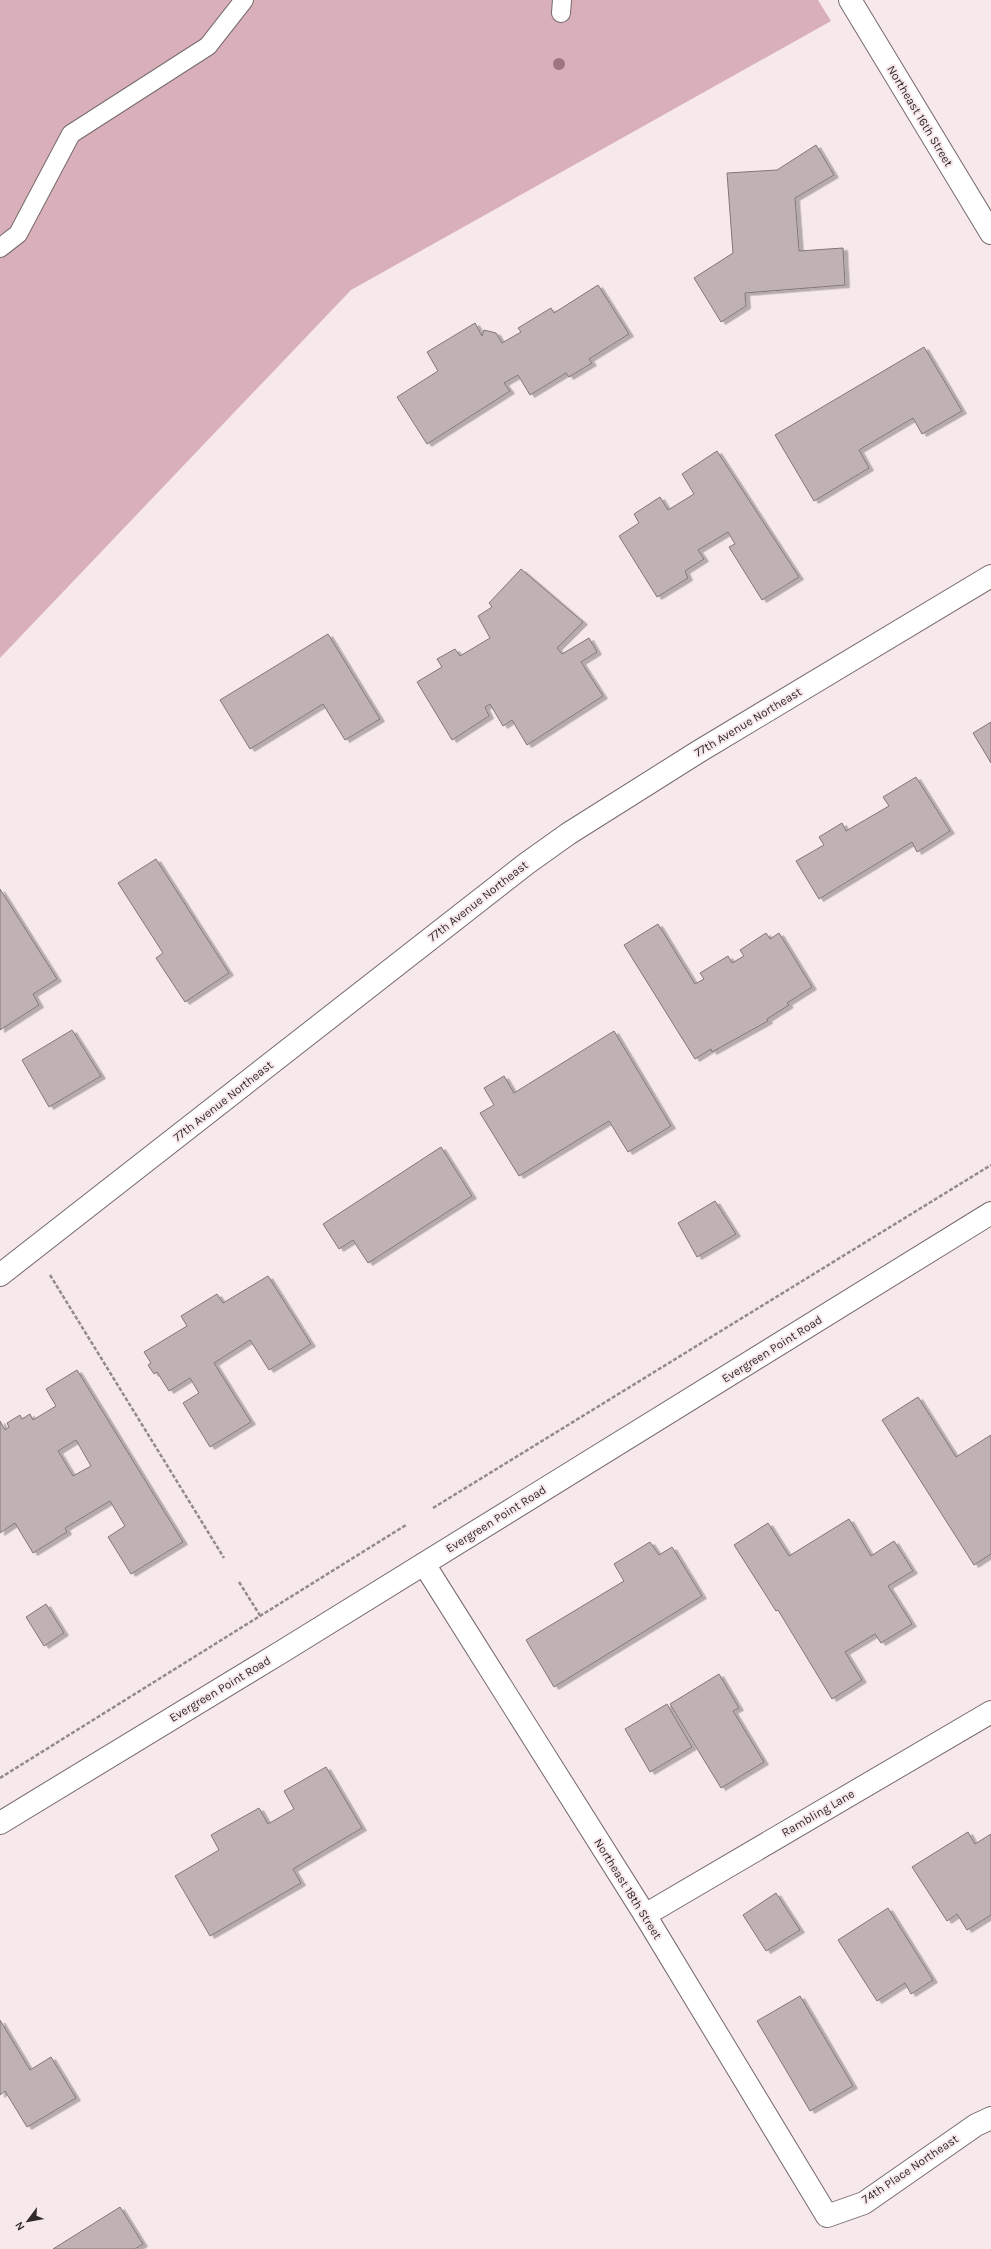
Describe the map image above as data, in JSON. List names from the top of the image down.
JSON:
{
  "streets": {
    "street": [
      "Northeast 16th Street",
      "77th Avenue Northeast",
      "Evergreen Point Road",
      "Rambling Lane",
      "Northeast 18th Street",
      "74th Place Northeast"
    ]
  },
  "crossings": [
    ["Evergreen Point Road", "Northeast 18th Street"],
    ["Rambling Lane", "Northeast 18th Street"],
    ["Northeast 18th Street", "74th Place Northeast"]
  ],
  "north": "bottom left"
}
